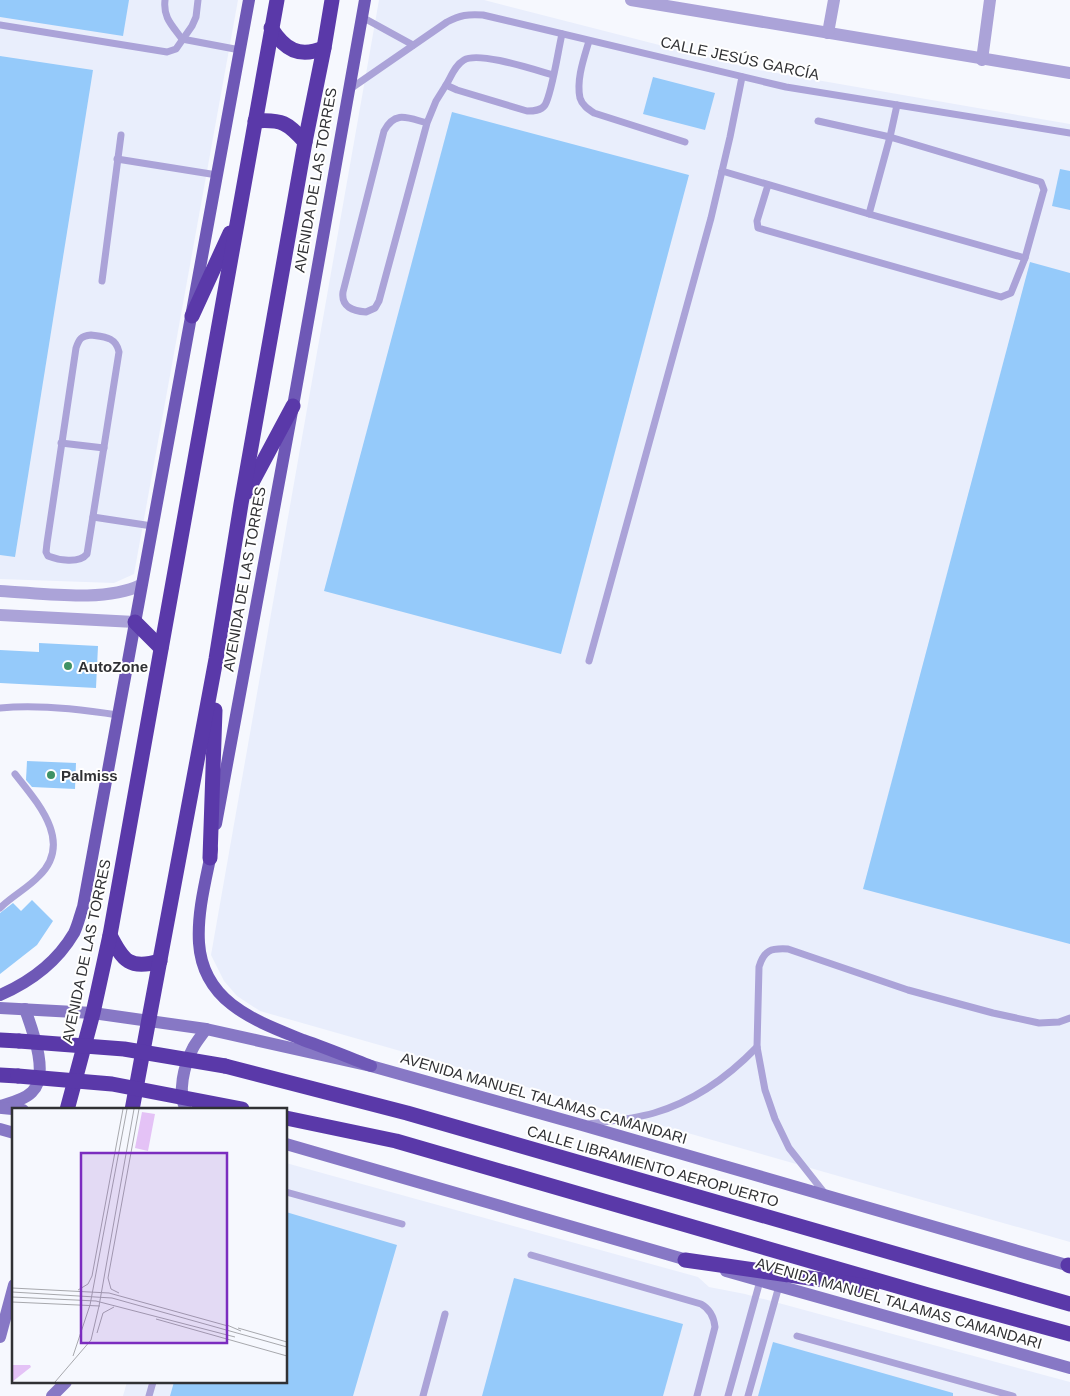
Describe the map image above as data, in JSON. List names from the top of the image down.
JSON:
{
  "streets": {
    "highway": ["AVENIDA DE LAS TORRES", "CALLE LIBRAMIENTO AEROPUERTO"],
    "main road": ["AVENIDA MANUEL TALAMAS CAMANDARI"],
    "lane": ["CALLE JESÚS GARCÍA"]
  },
  "crossings": [
    ["CALLE JESÚS GARCÍA", "AVENIDA DE LAS TORRES"],
    ["AVENIDA DE LAS TORRES", "AVENIDA MANUEL TALAMAS CAMANDARI"]
  ],
  "places": ["AutoZone", "Palmiss"]
}
